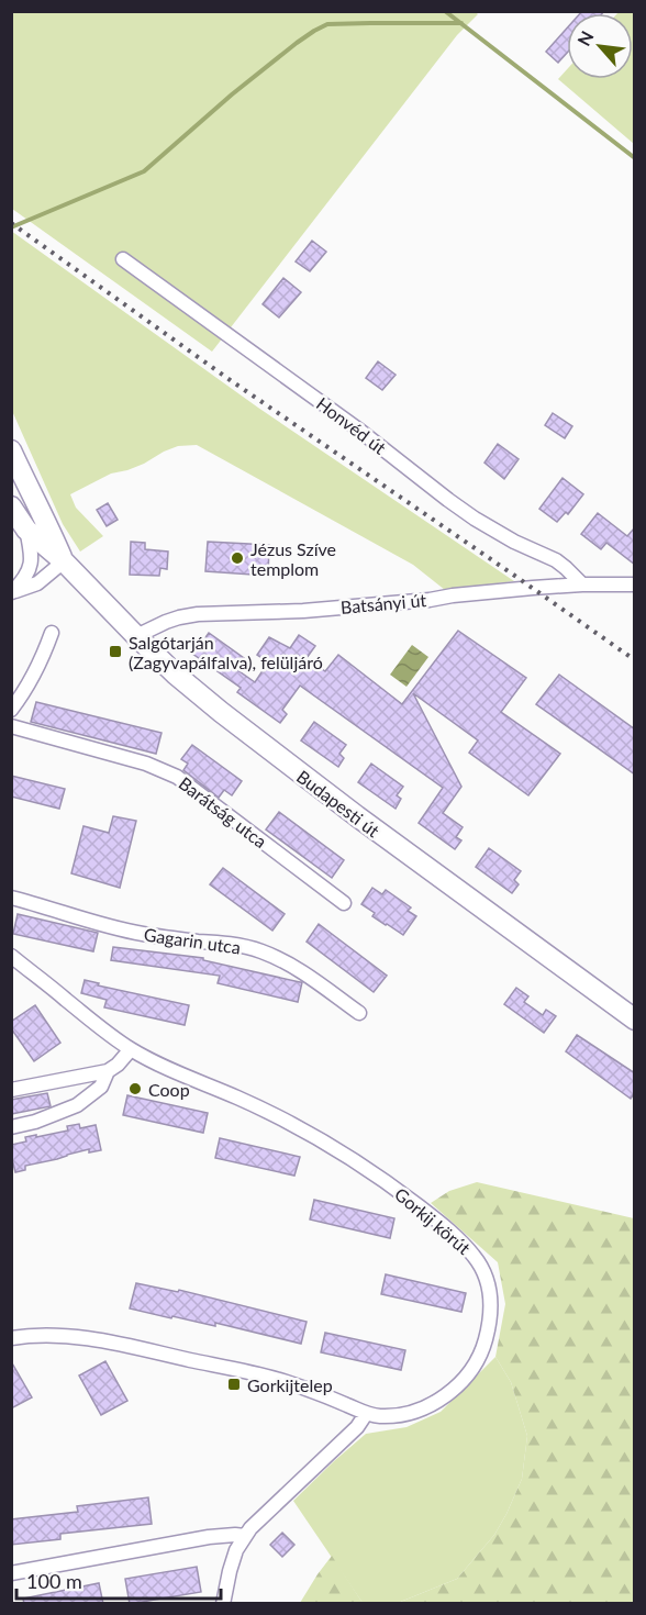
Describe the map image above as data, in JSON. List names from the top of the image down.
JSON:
{
  "streets": {
    "main road": ["Budapesti út"],
    "street": [
      "Honvéd út",
      "Batsányi út",
      "Barátság utca",
      "Gagarin utca",
      "Gorkij körút"
    ]
  },
  "crossings": [
    ["Honvéd út", "Batsányi út"],
    ["Batsányi út", "Budapesti út"]
  ],
  "places": {
    "other": ["Jézus Szíve templom", "Coop"],
    "transit": ["Salgótarján (Zagyvapálfalva), felüljáró", "Gorkijtelep"]
  },
  "scale_bar": "100 m",
  "north": "top left"
}
